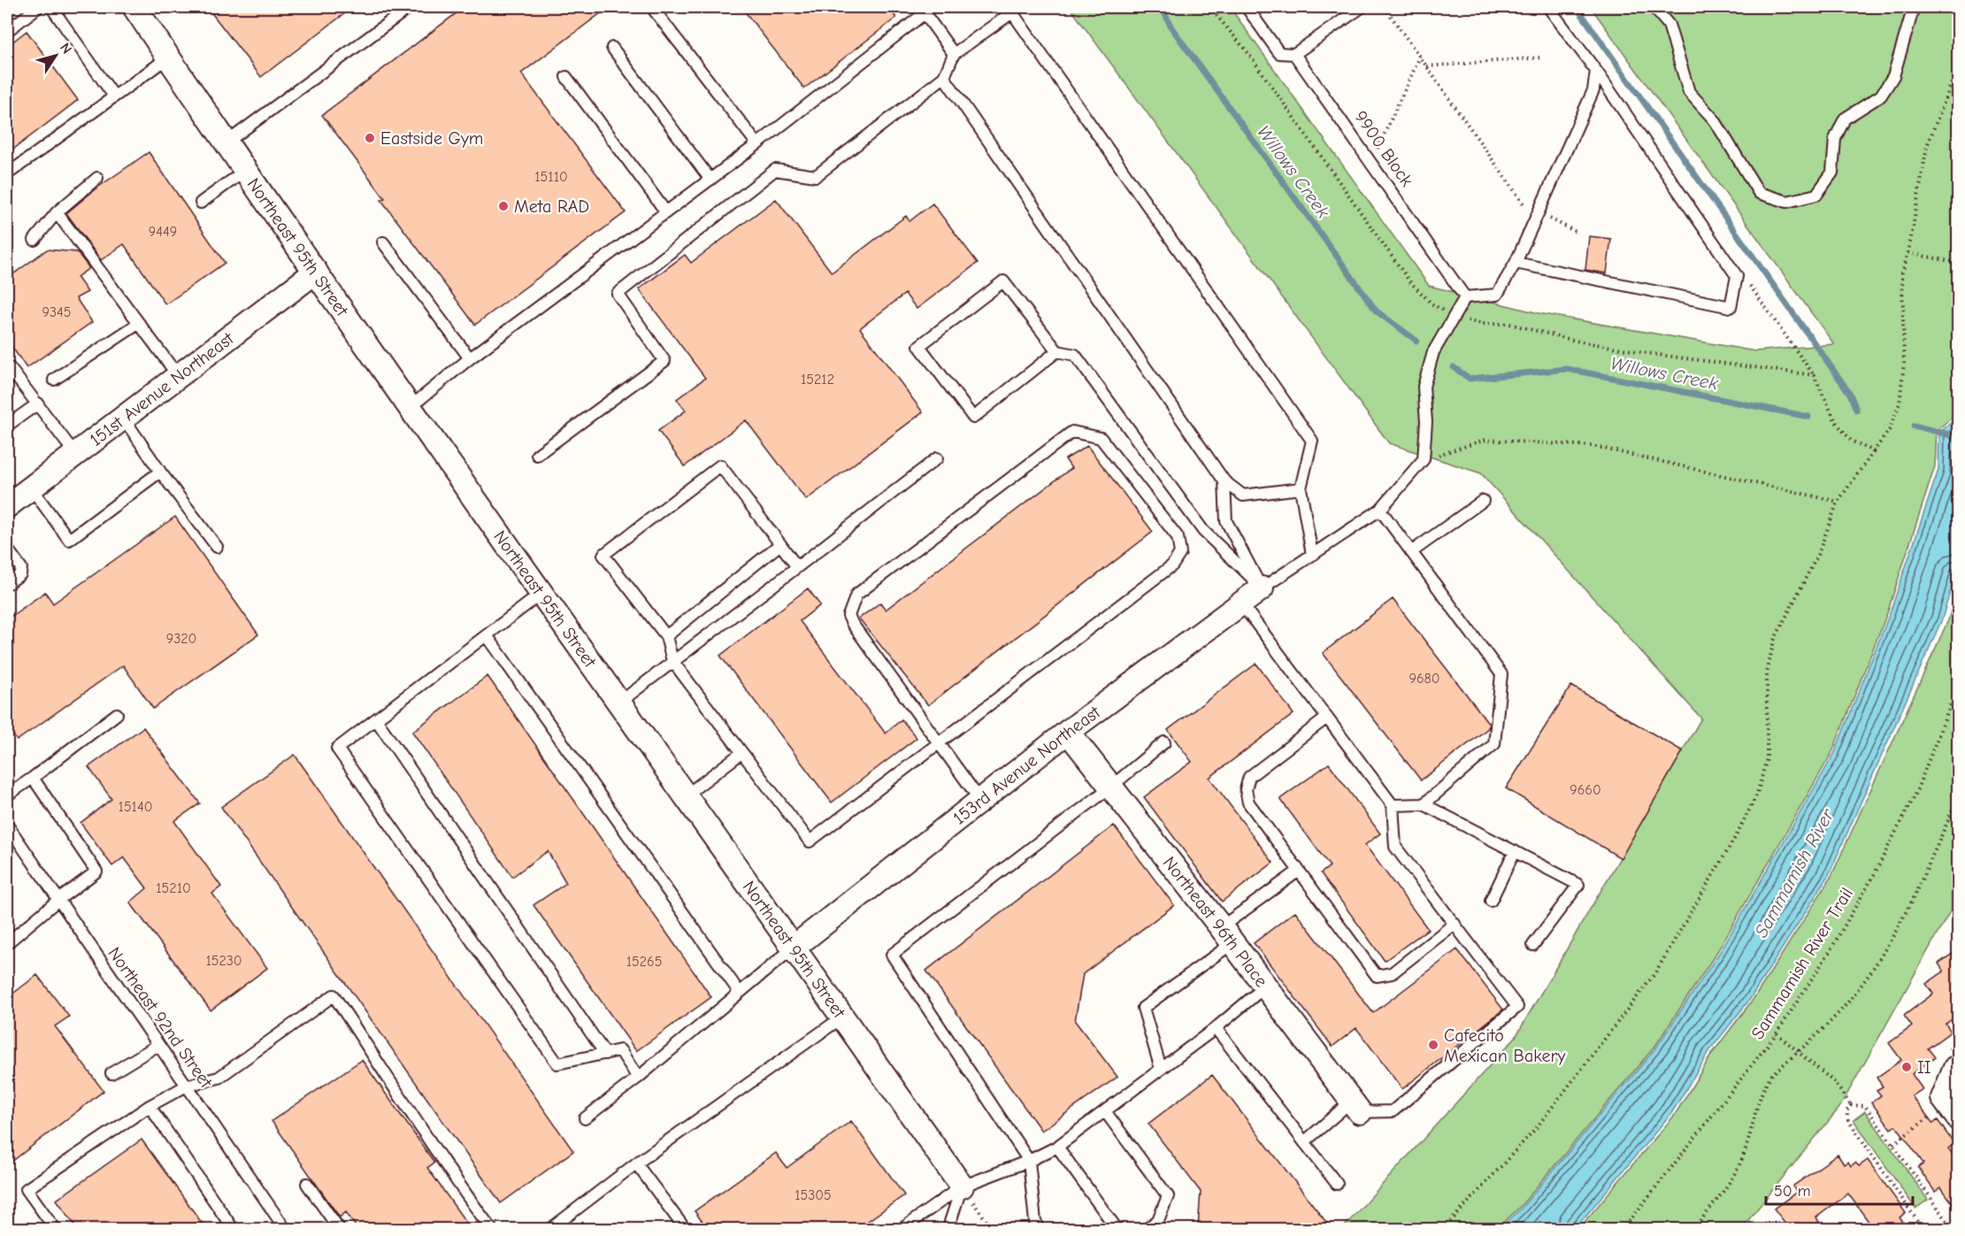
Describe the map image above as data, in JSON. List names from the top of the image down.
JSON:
{
  "streets": {
    "street": [
      "Northeast 95th Street",
      "151st Avenue Northeast",
      "153rd Avenue Northeast",
      "Northeast 96th Place"
    ],
    "lane": ["9900 Block", "Northeast 92nd Street"],
    "path": ["Sammamish River Trail"]
  },
  "crossings": [
    ["Northeast 95th Street", "151st Avenue Northeast"],
    ["Northeast 95th Street", "153rd Avenue Northeast"],
    ["153rd Avenue Northeast", "Northeast 96th Place"]
  ],
  "water": ["Willows Creek", "Sammamish River"],
  "places": [
    "Eastside Gym",
    "Meta RAD",
    "Cafecito Mexican Bakery",
    "II"
  ],
  "house_numbers": [
    "15110",
    "9449",
    "9345",
    "15212",
    "9320",
    "9680",
    "9660",
    "15140",
    "15210",
    "15230",
    "15265",
    "15305"
  ],
  "scale_bar": "50 m",
  "north": "top right"
}
